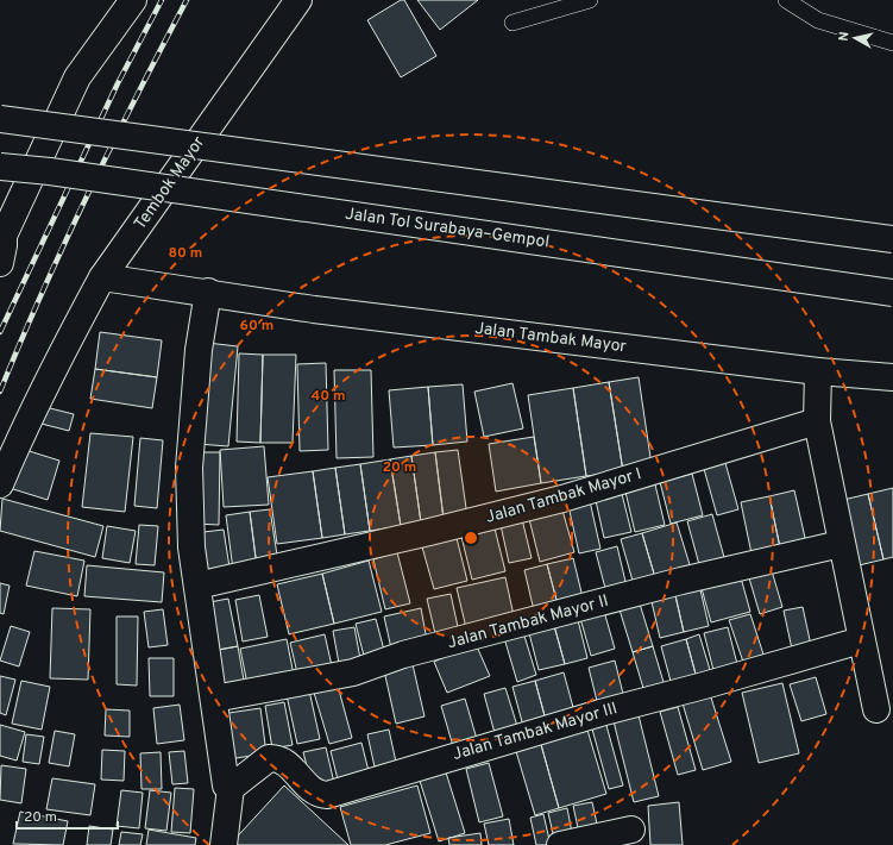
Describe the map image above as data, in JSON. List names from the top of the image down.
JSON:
{
  "streets": {
    "main road": [
      "Tembok Mayor",
      "Jalan Tol Surabaya–Gempol",
      "Jalan Tambak Mayor",
      "Jalan Tambak Mayor I",
      "Jalan Tambak Mayor II",
      "Jalan Tambak Mayor III"
    ]
  },
  "scale_bar": "20 m",
  "north": "left",
  "rings": [
    "80 m",
    "60 m",
    "40 m",
    "20 m"
  ]
}
